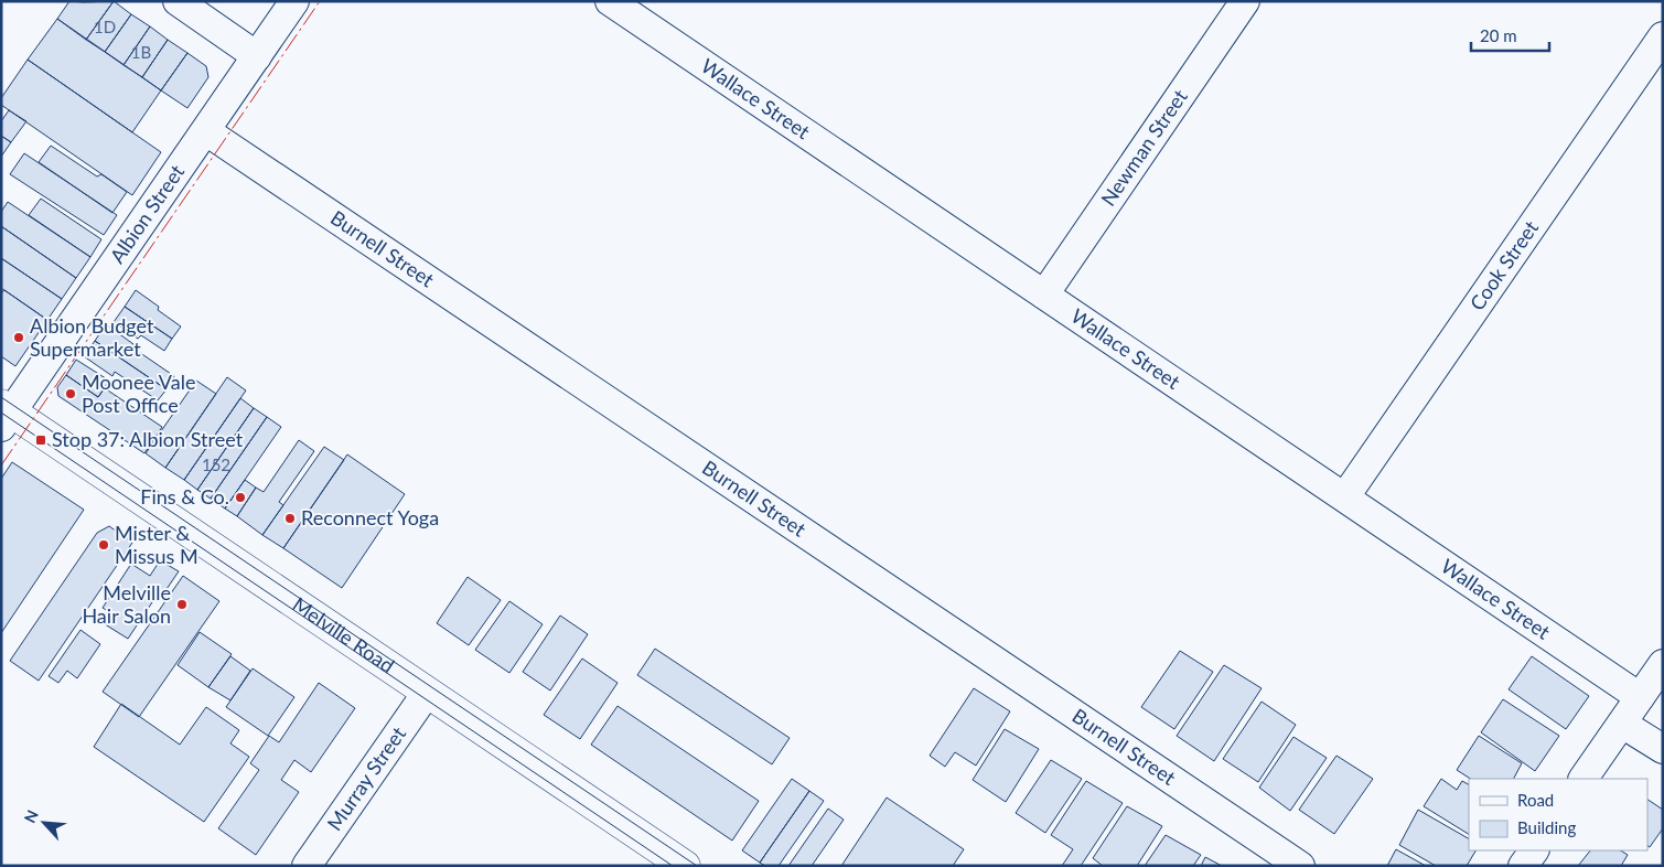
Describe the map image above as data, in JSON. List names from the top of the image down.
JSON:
{
  "streets": {
    "main road": ["Melville Road"],
    "street": [
      "Wallace Street",
      "Newman Street",
      "Albion Street",
      "Burnell Street",
      "Cook Street",
      "Murray Street"
    ]
  },
  "crossings": [
    ["Wallace Street", "Newman Street"],
    ["Wallace Street", "Cook Street"],
    ["Albion Street", "Burnell Street"],
    ["Albion Street", "Melville Road"],
    ["Melville Road", "Murray Street"]
  ],
  "places": {
    "other": [
      "Albion Budget Supermarket",
      "Moonee Vale Post Office",
      "Fins & Co.",
      "Reconnect Yoga",
      "Mister & Missus M",
      "Melville Hair Salon"
    ],
    "transit": ["Stop 37: Albion Street"]
  },
  "house_numbers": ["1D", "1B", "152"],
  "legend": ["Road", "Building"],
  "scale_bar": "20 m",
  "north": "top left"
}
